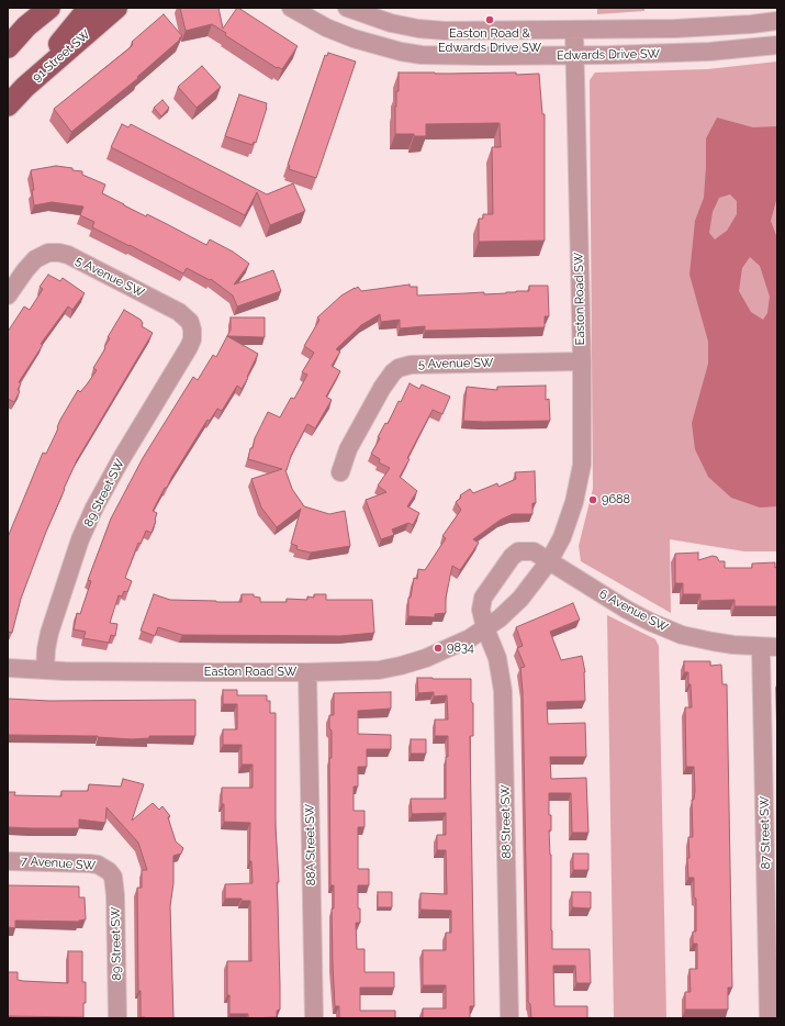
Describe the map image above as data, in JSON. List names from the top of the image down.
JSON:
{
  "streets": {
    "main road": ["91 Street SW"],
    "street": [
      "Edwards Drive SW",
      "5 Avenue SW",
      "Easton Road SW",
      "89 Street SW",
      "6 Avenue SW",
      "88 Street SW",
      "87 Street SW",
      "88A Street SW",
      "7 Avenue SW"
    ]
  },
  "crossings": [
    ["Edwards Drive SW", "Easton Road SW"],
    ["5 Avenue SW", "Easton Road SW"],
    ["5 Avenue SW", "89 Street SW"],
    ["Easton Road SW", "89 Street SW"],
    ["Easton Road SW", "6 Avenue SW"],
    ["Easton Road SW", "88 Street SW"],
    ["Easton Road SW", "88A Street SW"],
    ["89 Street SW", "7 Avenue SW"],
    ["6 Avenue SW", "87 Street SW"]
  ],
  "places": ["Easton Road & Edwards Drive SW", "9688", "9834"]
}
